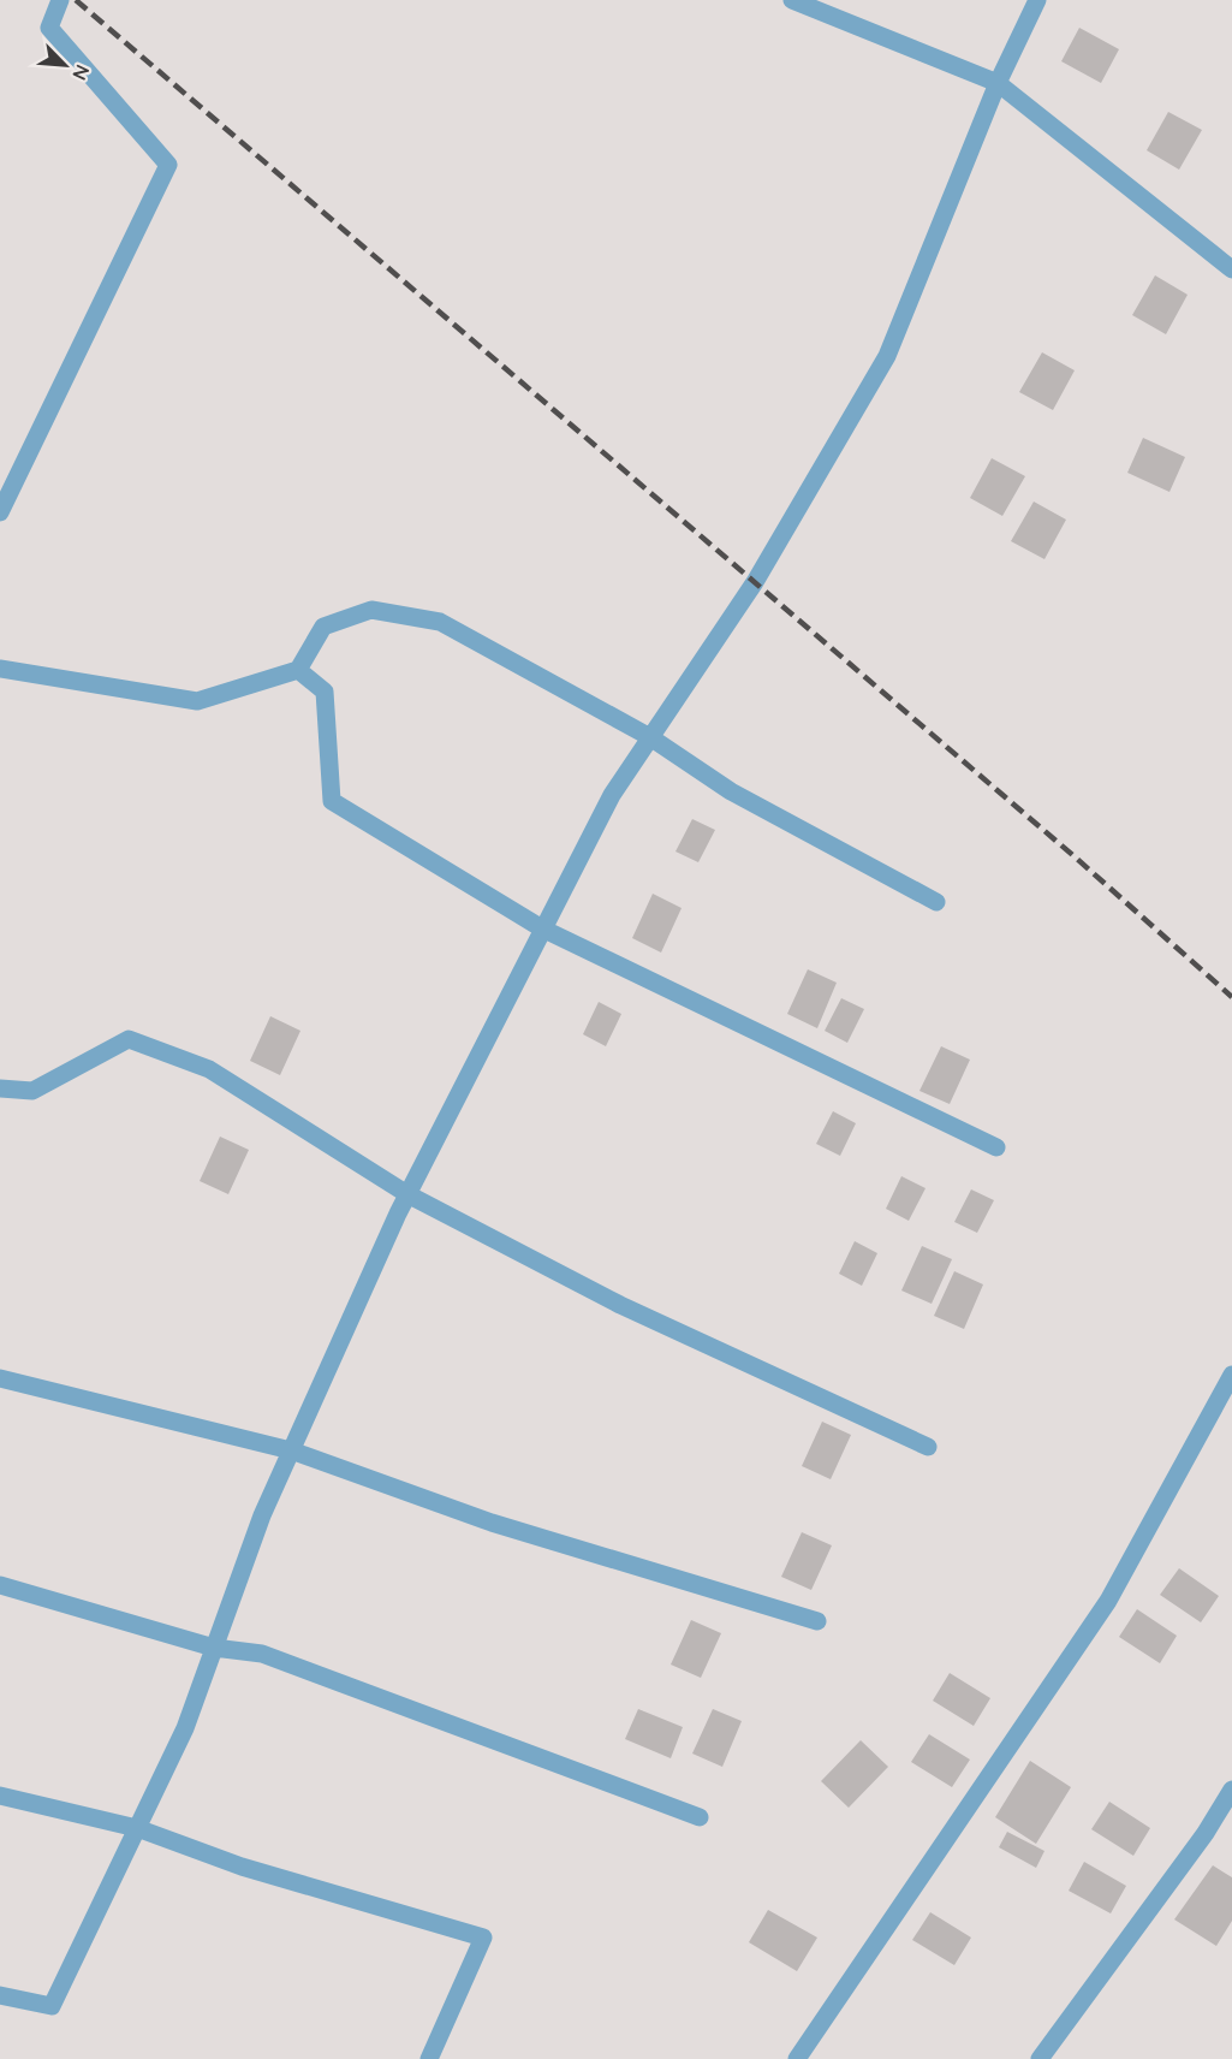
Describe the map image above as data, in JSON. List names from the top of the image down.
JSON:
{
  "north": "bottom right"
}
